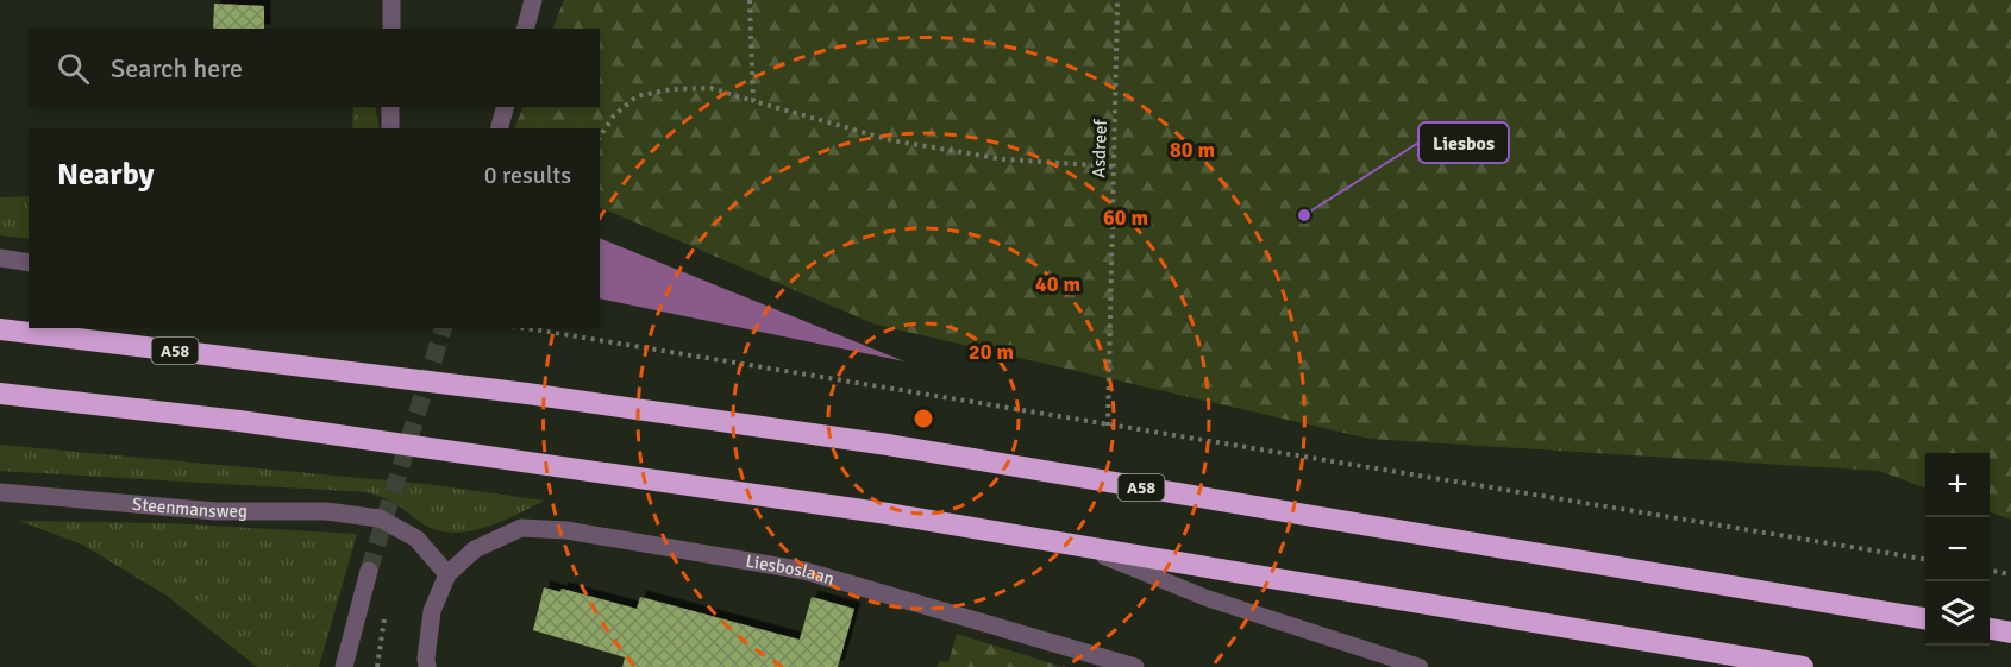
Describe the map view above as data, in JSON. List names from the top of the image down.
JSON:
{
  "streets": {
    "highway": ["A58"],
    "street": ["Steenmansweg", "Liesboslaan"],
    "path": ["Asdreef"]
  },
  "crossings": [
    ["Steenmansweg", "Liesboslaan"]
  ],
  "places": ["Liesbos"],
  "page": {
    "search": "Search here",
    "heading": ["Nearby", "0 results"],
    "map_buttons": ["+", "−"]
  },
  "rings": [
    "80 m",
    "60 m",
    "40 m",
    "20 m"
  ]
}
